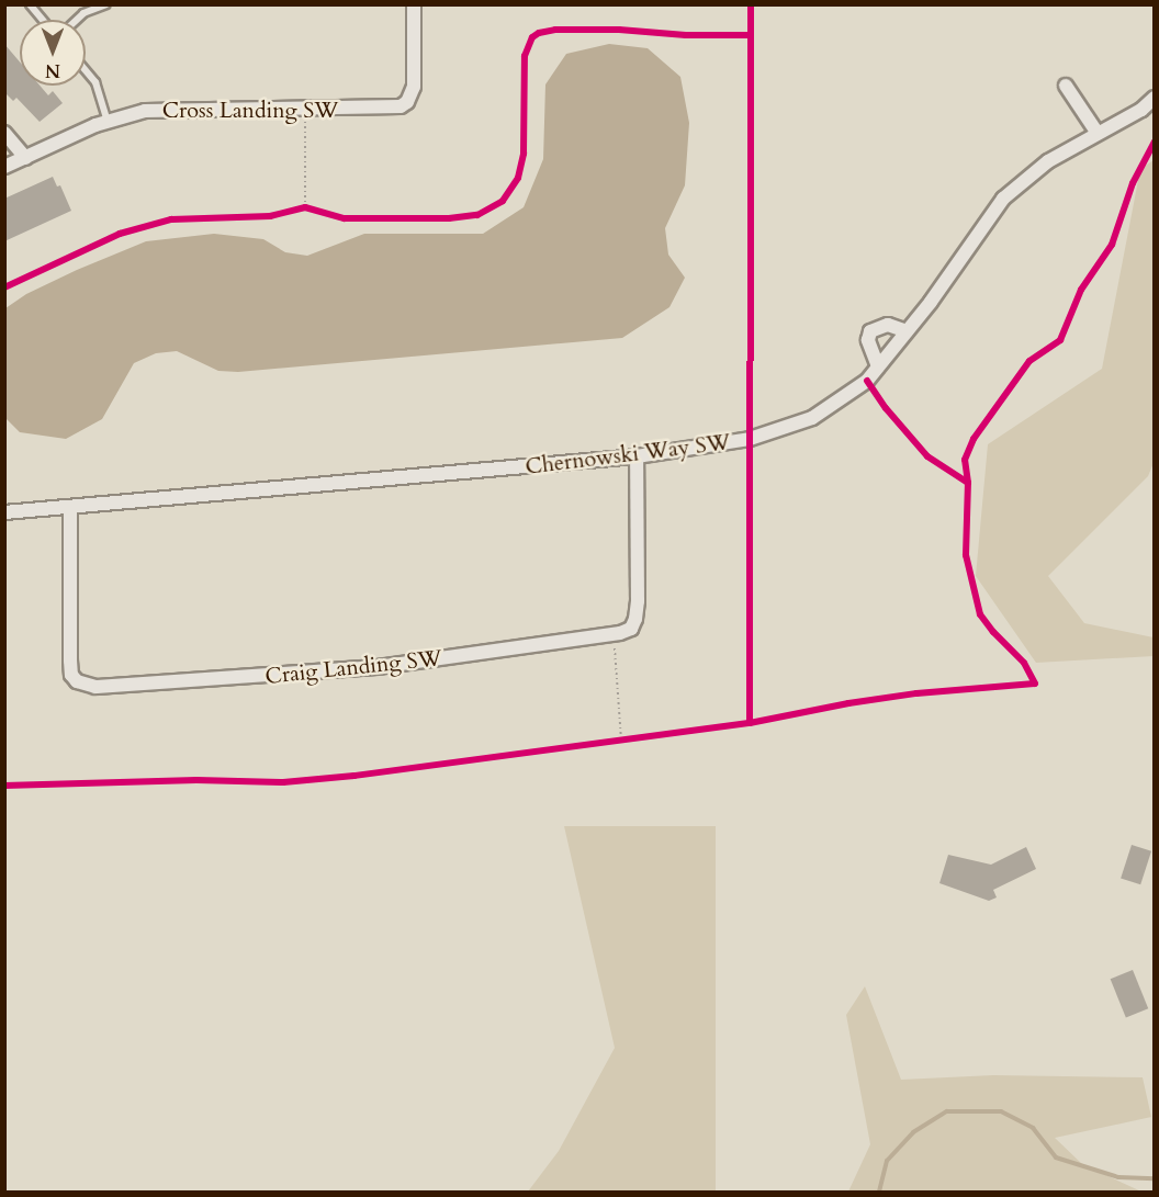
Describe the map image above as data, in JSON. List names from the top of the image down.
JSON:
{
  "streets": {
    "street": ["Cross Landing SW", "Chernowski Way SW", "Craig Landing SW"]
  },
  "crossings": [
    ["Chernowski Way SW", "Craig Landing SW"]
  ],
  "north": "bottom"
}
